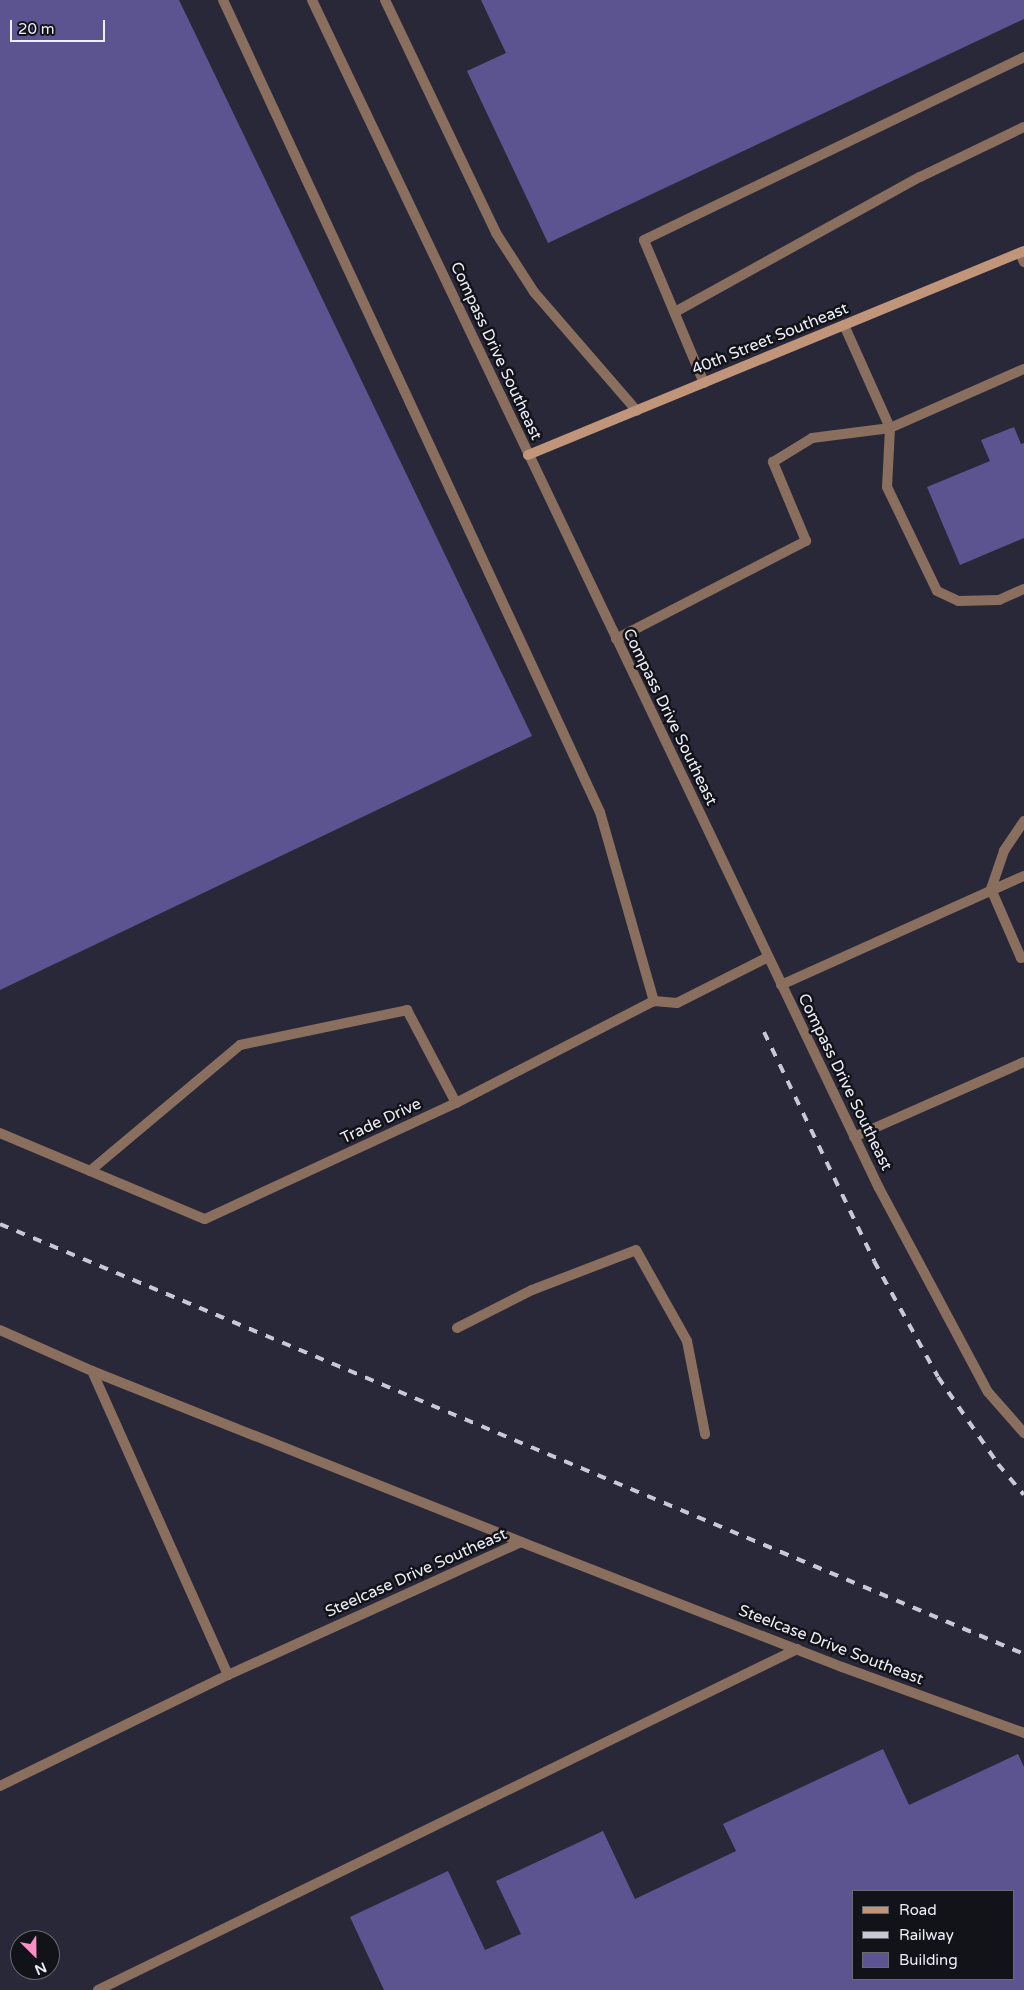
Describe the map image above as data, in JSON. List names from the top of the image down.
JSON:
{
  "streets": {
    "street": [
      "40th Street Southeast",
      "Compass Drive Southeast",
      "Trade Drive",
      "Steelcase Drive Southeast"
    ]
  },
  "crossings": [
    ["40th Street Southeast", "Compass Drive Southeast"],
    ["Compass Drive Southeast", "Trade Drive"]
  ],
  "legend": ["Road", "Railway", "Building"],
  "scale_bar": "20 m",
  "north": "bottom right"
}
